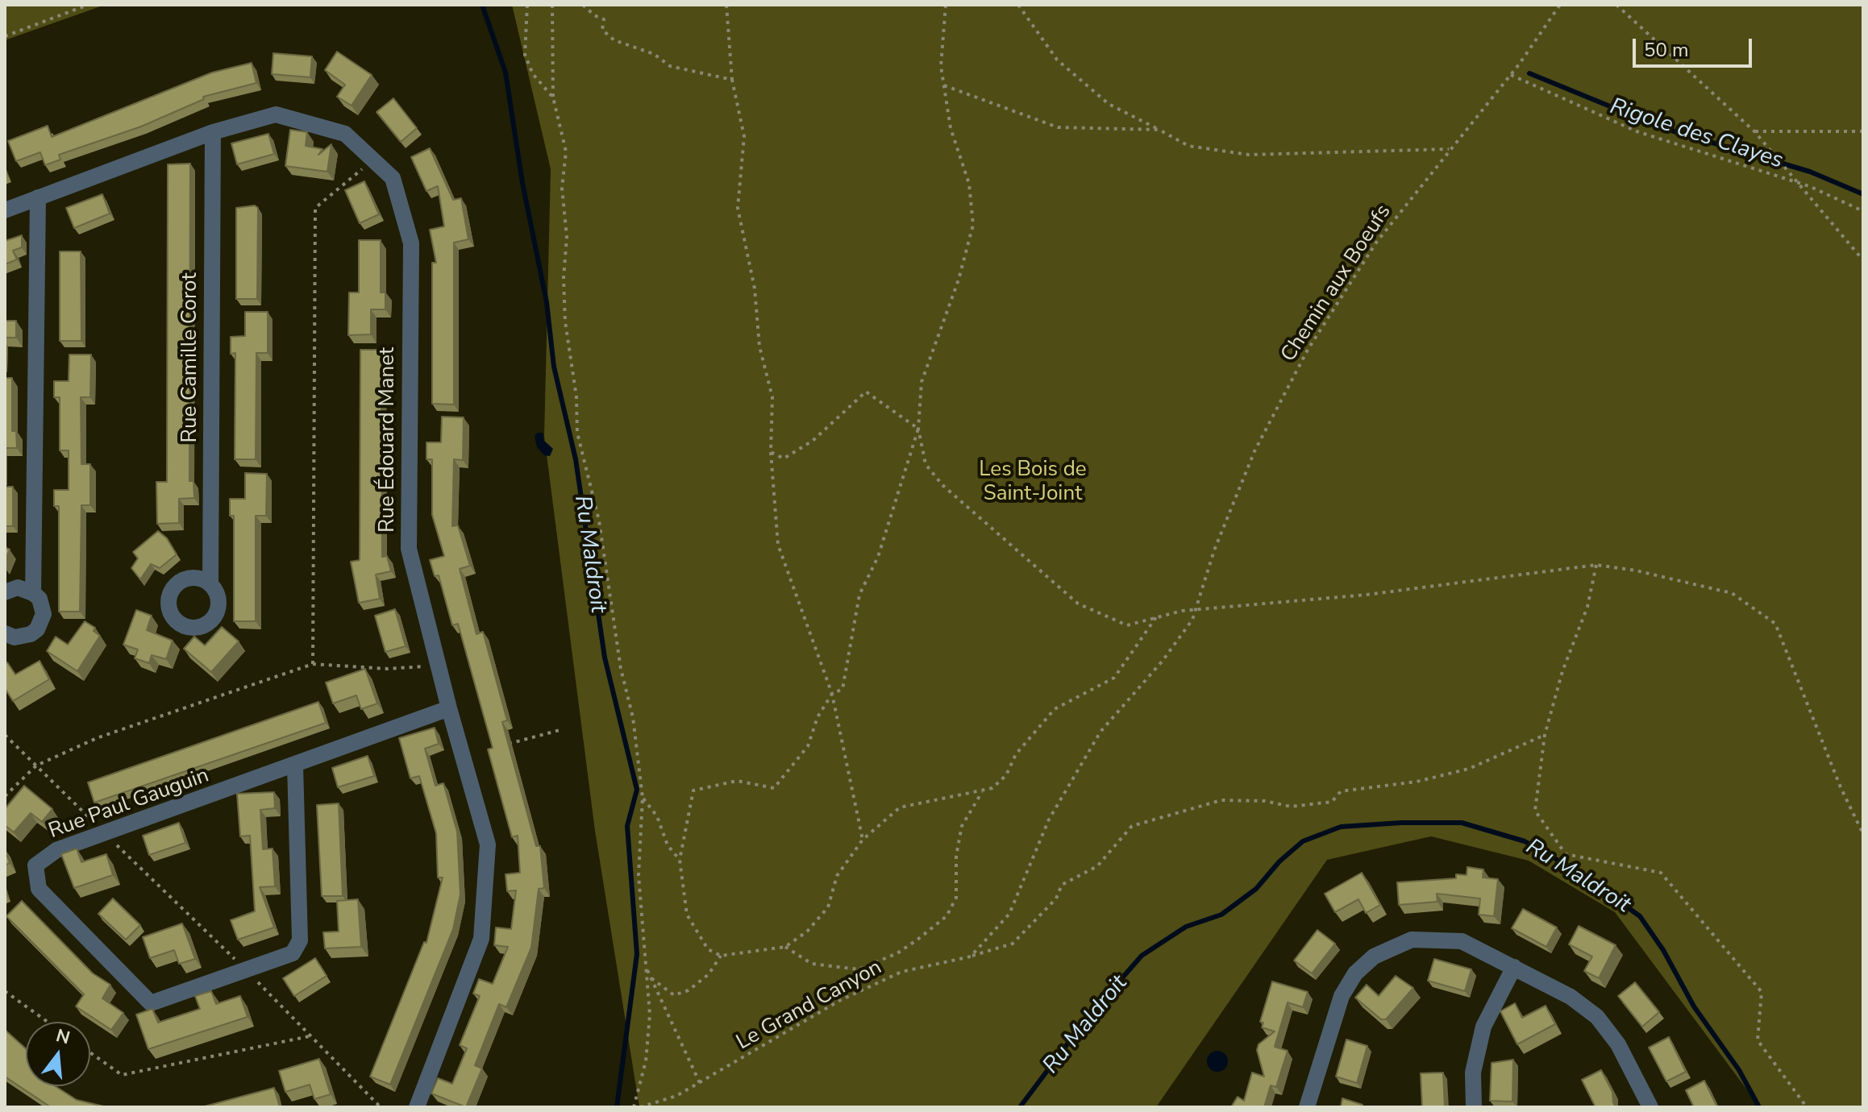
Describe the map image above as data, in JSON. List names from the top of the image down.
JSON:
{
  "streets": {
    "street": ["Rue Camille Corot", "Rue Édouard Manet", "Rue Paul Gauguin"],
    "path": ["Chemin aux Boeufs", "Le Grand Canyon"]
  },
  "crossings": [
    ["Rue Camille Corot", "Rue Édouard Manet"],
    ["Rue Édouard Manet", "Rue Paul Gauguin"]
  ],
  "water": ["Rigole des Clayes", "Ru Maldroit"],
  "parks": ["Les Bois de Saint-Joint"],
  "scale_bar": "50 m",
  "north": "top"
}
